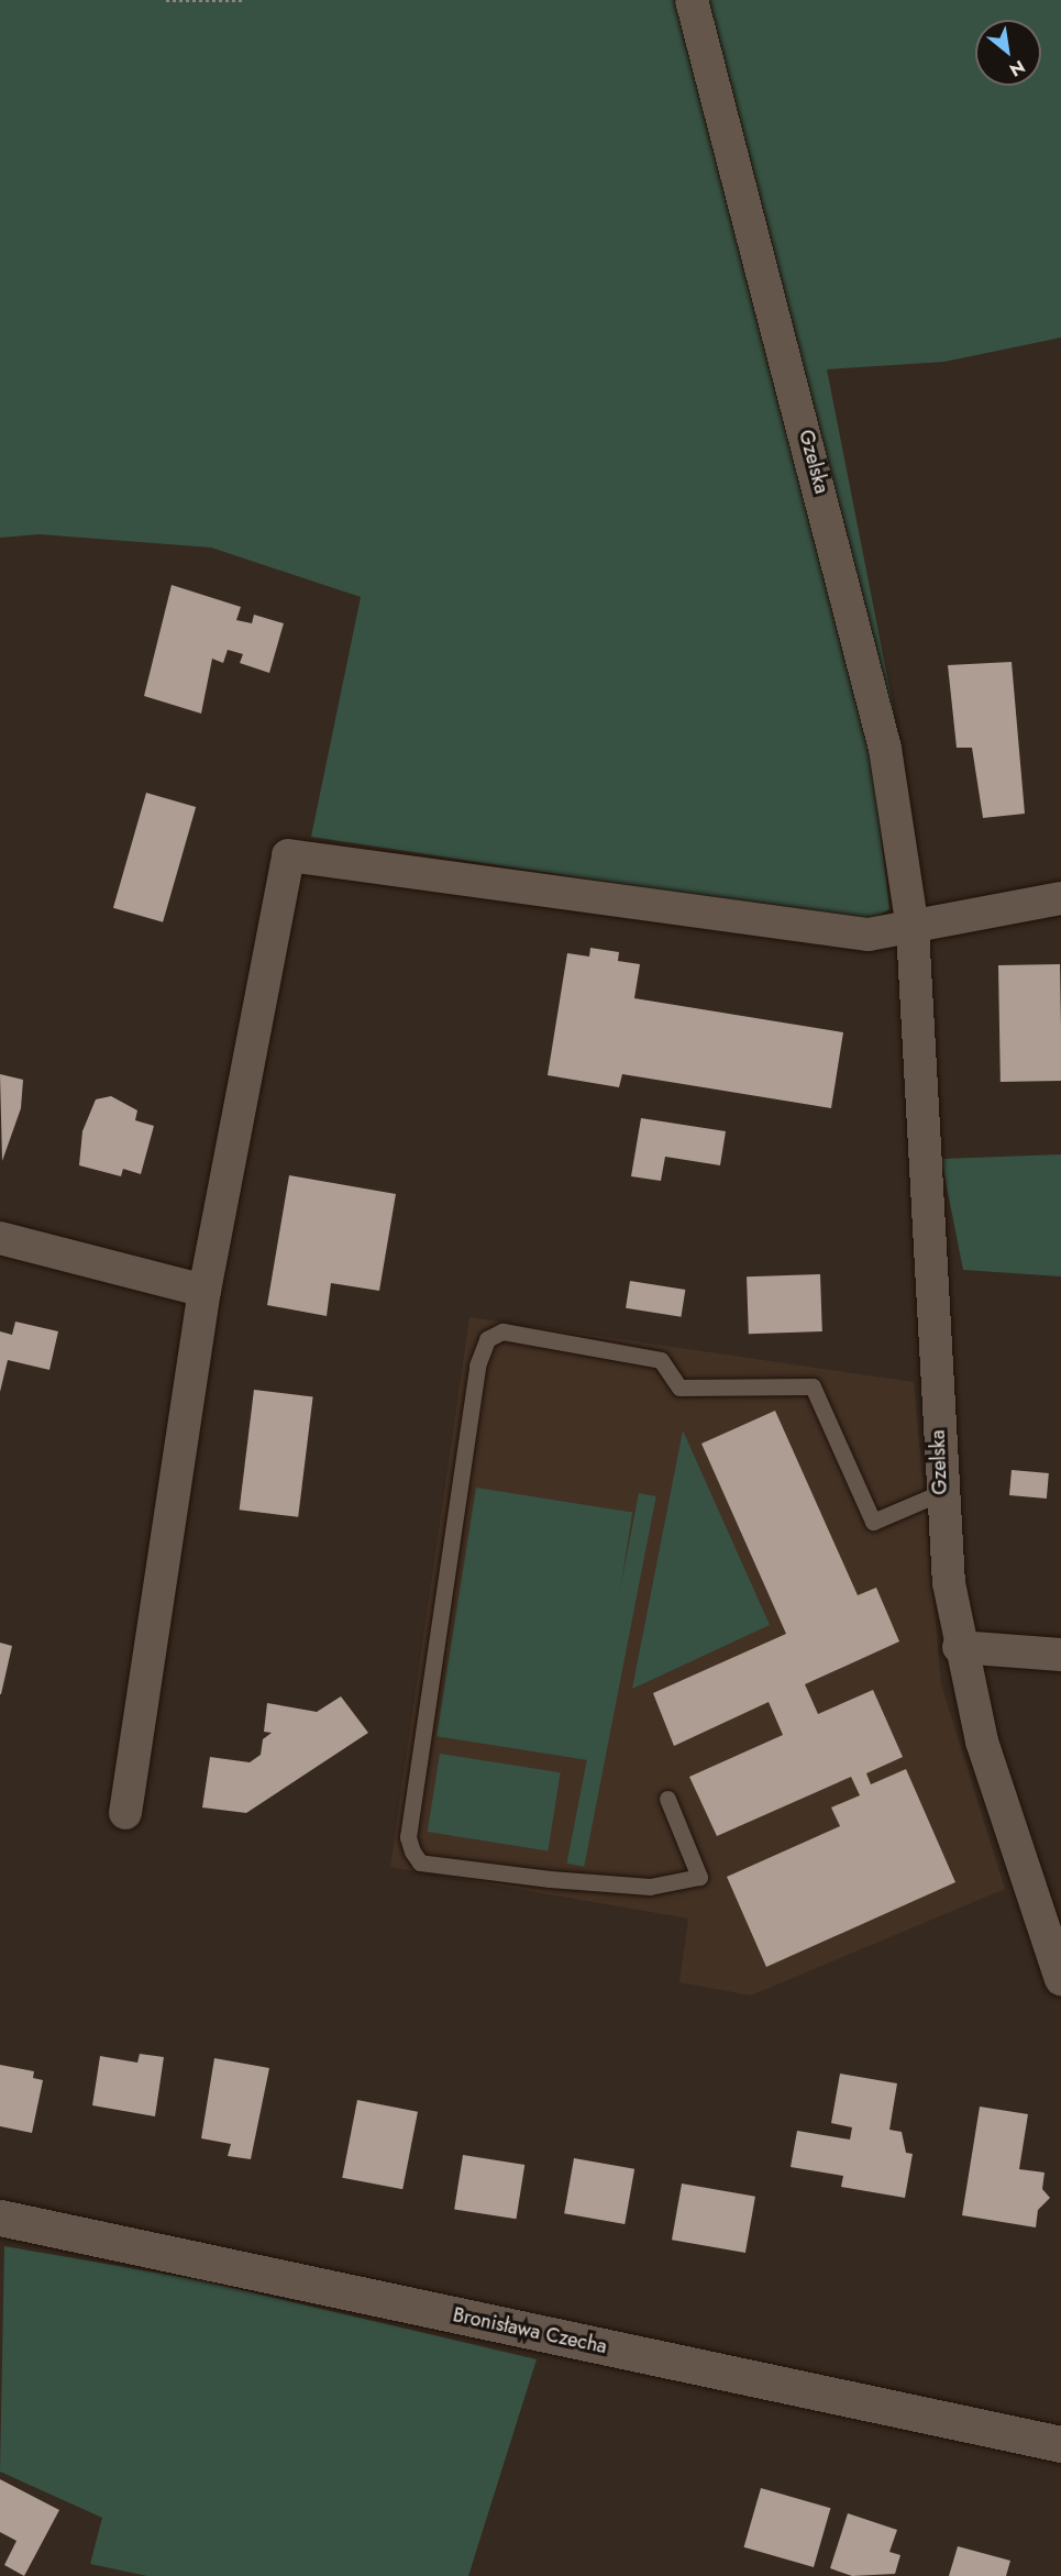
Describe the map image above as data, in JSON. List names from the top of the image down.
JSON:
{
  "streets": {
    "street": ["Gzelska", "Bronisława Czecha"]
  },
  "north": "bottom right"
}
